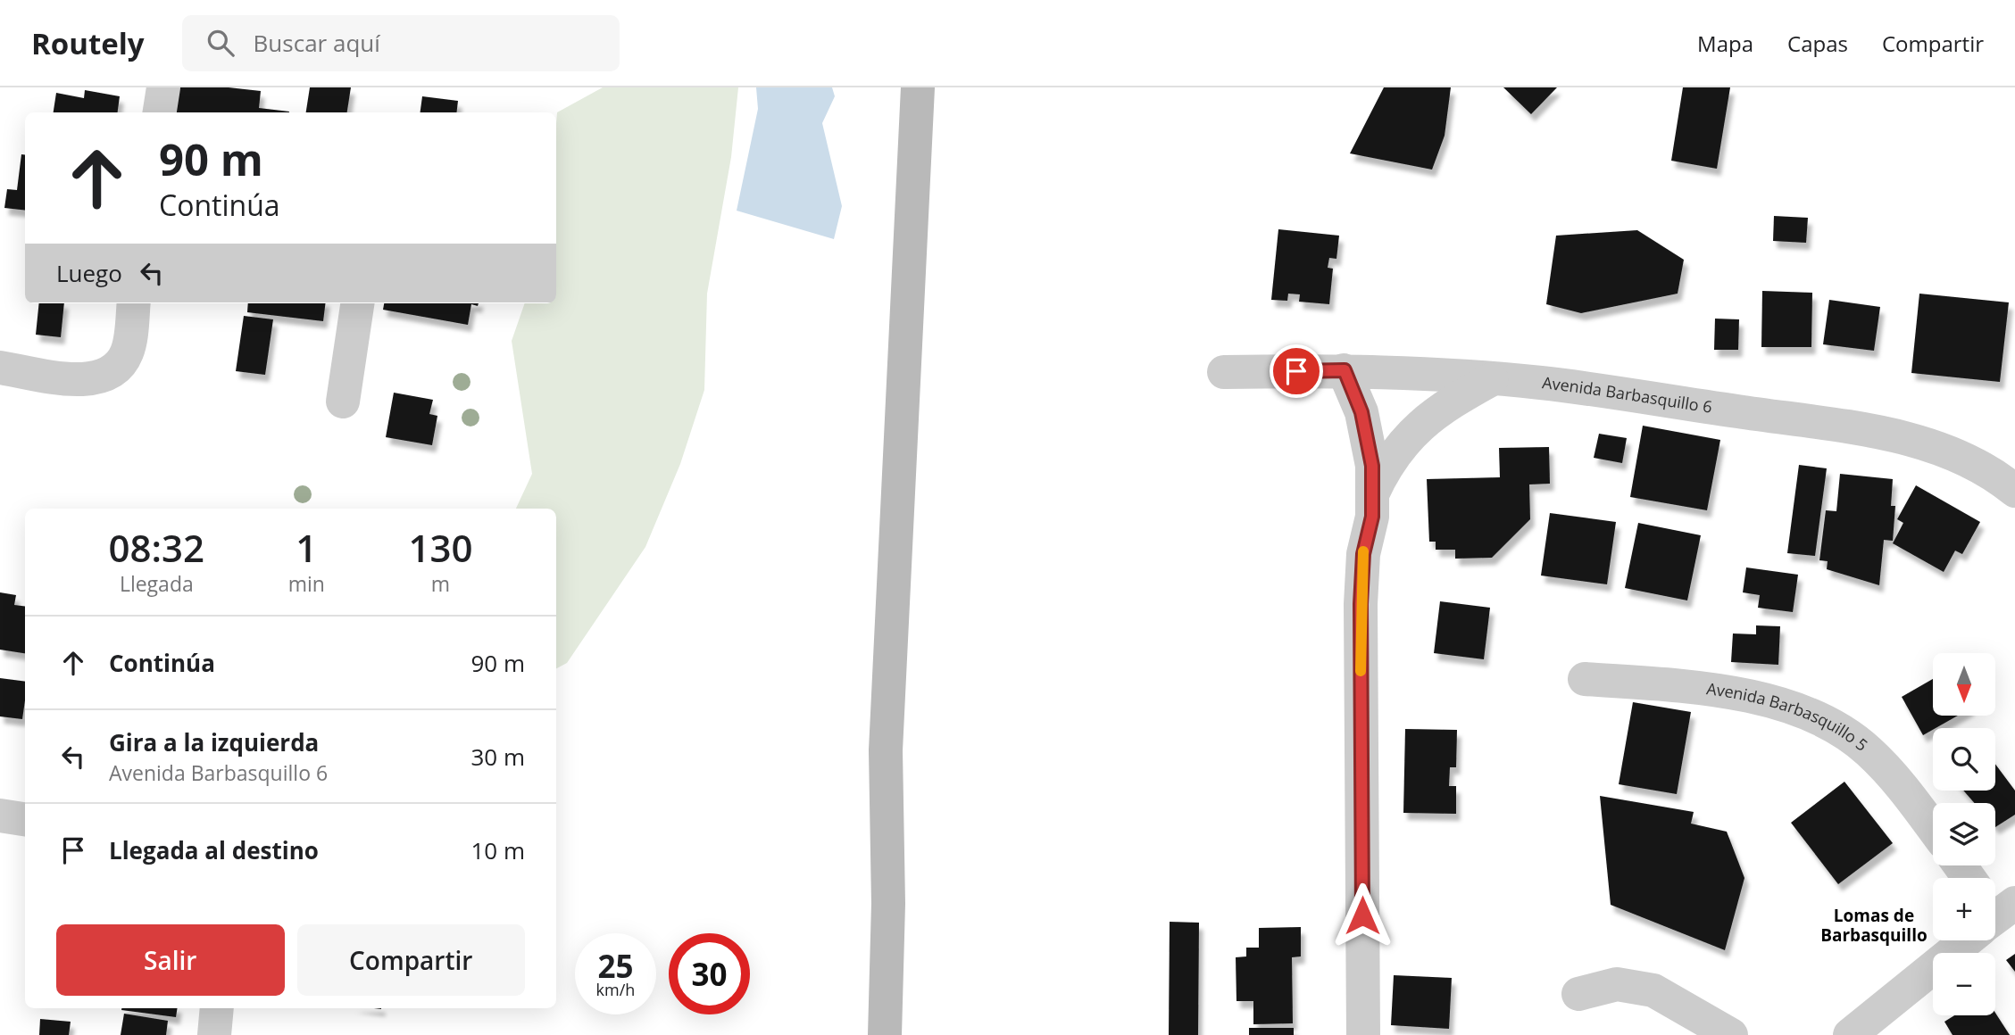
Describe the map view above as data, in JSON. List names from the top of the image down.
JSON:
{
  "streets": {
    "street": ["Avenida Barbasquillo 6", "Avenida Barbasquillo 5"]
  },
  "districts": ["Lomas de Barbasquillo"],
  "north": "bottom",
  "page": {
    "header": "Routely",
    "search": "Buscar aquí",
    "nav": ["Mapa", "Capas", "Compartir"],
    "turn": ["90 m", "Continúa"],
    "then": "Luego",
    "eta": [
      "08:32",
      "Llegada",
      "1",
      "min",
      "130",
      "m"
    ],
    "list": [
      {
        "name": "Continúa",
        "value": "90 m"
      },
      {
        "name": "Gira a la izquierda",
        "note": "Avenida Barbasquillo 6",
        "value": "30 m"
      },
      {
        "name": "Llegada al destino",
        "value": "10 m"
      }
    ],
    "map_buttons": ["+", "−"],
    "buttons": ["Salir", "Compartir"],
    "speed": "25 km/h",
    "limit": "30"
  }
}
